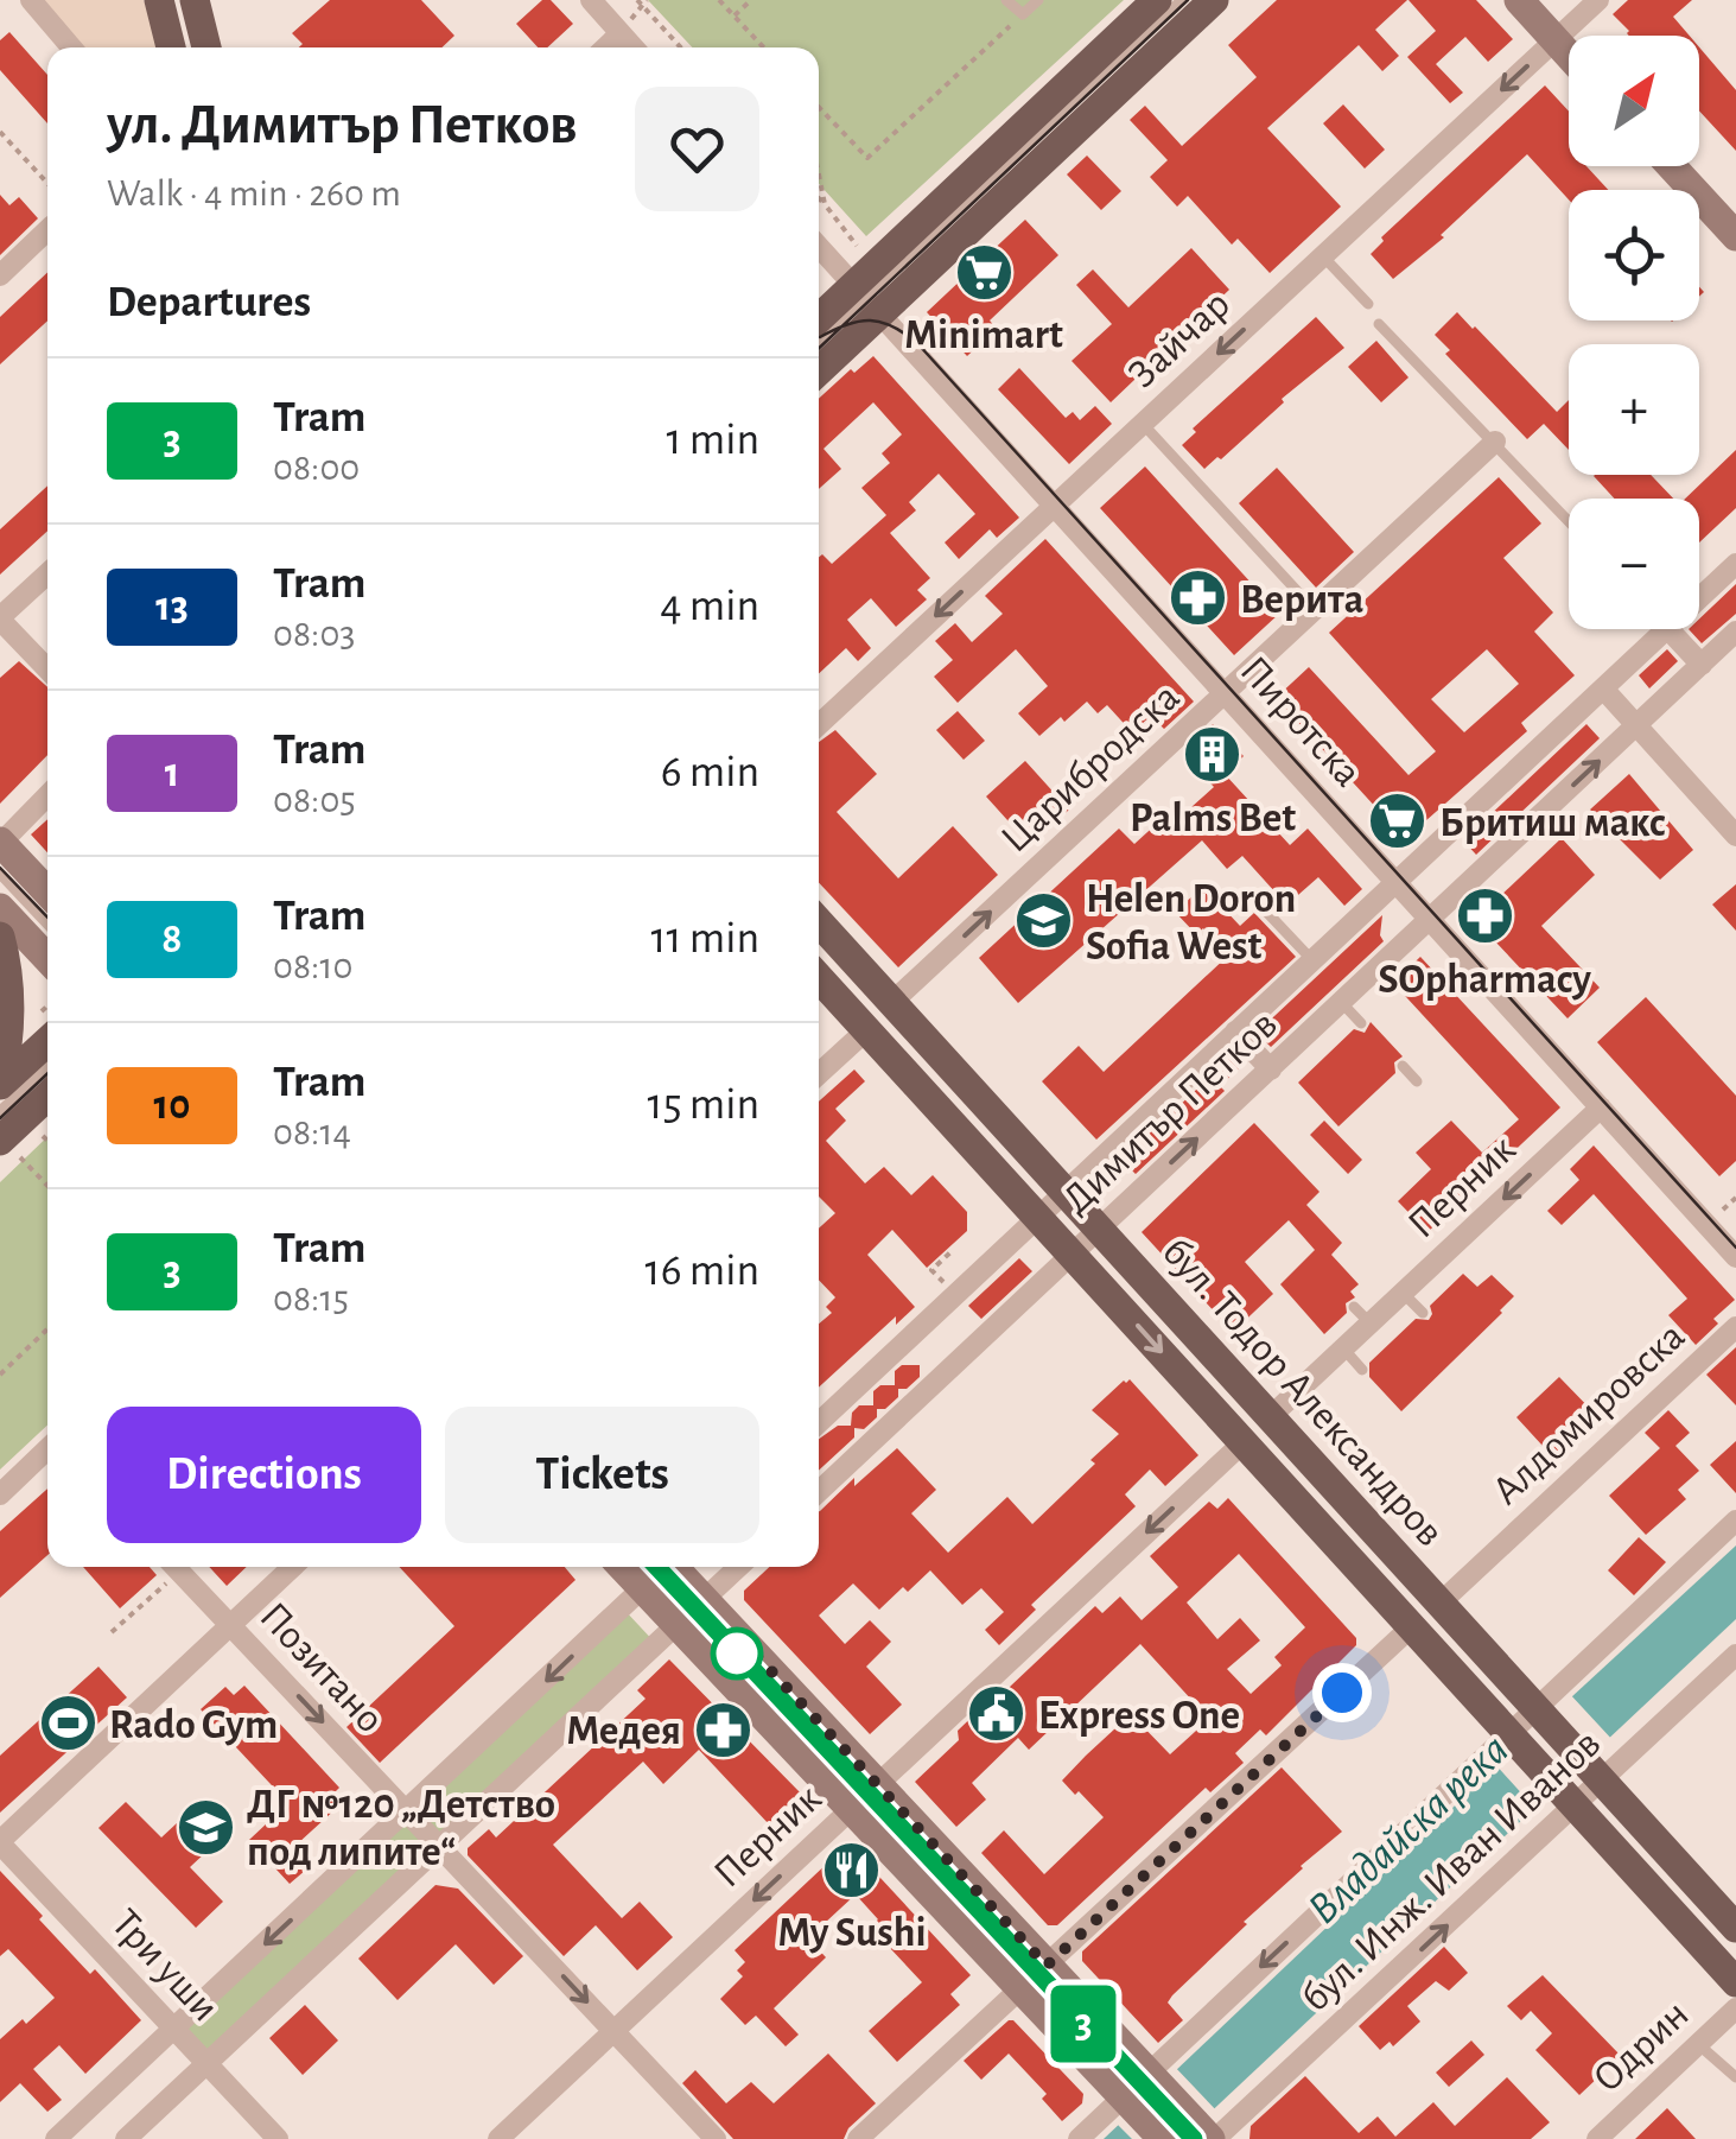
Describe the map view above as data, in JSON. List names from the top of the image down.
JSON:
{
  "streets": {
    "main road": ["бул. Тодор Александров"],
    "street": [
      "Зайчар",
      "Пиротска",
      "Царибродска",
      "Димитър Петков",
      "Перник",
      "Алдомировска",
      "Позитано",
      "бул. Инж. Иван Иванов",
      "Три уши",
      "Одрин"
    ]
  },
  "crossings": [
    ["Зайчар", "Пиротска"],
    ["Пиротска", "Царибродска"],
    ["Пиротска", "Димитър Петков"],
    ["Пиротска", "Перник"],
    ["Царибродска", "бул. Тодор Александров"],
    ["Димитър Петков", "бул. Тодор Александров"],
    ["Перник", "бул. Тодор Александров"],
    ["Перник", "Позитано"],
    ["бул. Тодор Александров", "Алдомировска"],
    ["бул. Тодор Александров", "бул. Инж. Иван Иванов"]
  ],
  "one_way": [
    "Зайчар",
    "Царибродска",
    "Перник",
    "Позитано"
  ],
  "water": ["Владайска река"],
  "places": {
    "supermarket": ["Minimart", "Бритиш макс"],
    "pharmacy": ["Верита", "SOpharmacy", "Медея"],
    "building": ["Palms Bet"],
    "school or university": ["Helen Doron Sofia West", "ДГ №120 „Детство под липите“"],
    "public building": ["Express One"],
    "sports": ["Rado Gym"],
    "restaurant": ["My Sushi"]
  },
  "lines": ["tram line 3"],
  "north": "top right",
  "page": {
    "on_map": "3",
    "map_buttons": ["+", "−"],
    "heading": [
      ["ул. Димитър Петков", "Walk · 4 min · 260 m"],
      "Departures"
    ],
    "list": [
      {
        "mark": "3",
        "name": "Tram",
        "note": "08:00",
        "value": "1 min"
      },
      {
        "mark": "13",
        "name": "Tram",
        "note": "08:03",
        "value": "4 min"
      },
      {
        "mark": "1",
        "name": "Tram",
        "note": "08:05",
        "value": "6 min"
      },
      {
        "mark": "8",
        "name": "Tram",
        "note": "08:10",
        "value": "11 min"
      },
      {
        "mark": "10",
        "name": "Tram",
        "note": "08:14",
        "value": "15 min"
      },
      {
        "mark": "3",
        "name": "Tram",
        "note": "08:15",
        "value": "16 min"
      }
    ],
    "buttons": ["Directions", "Tickets"]
  }
}
